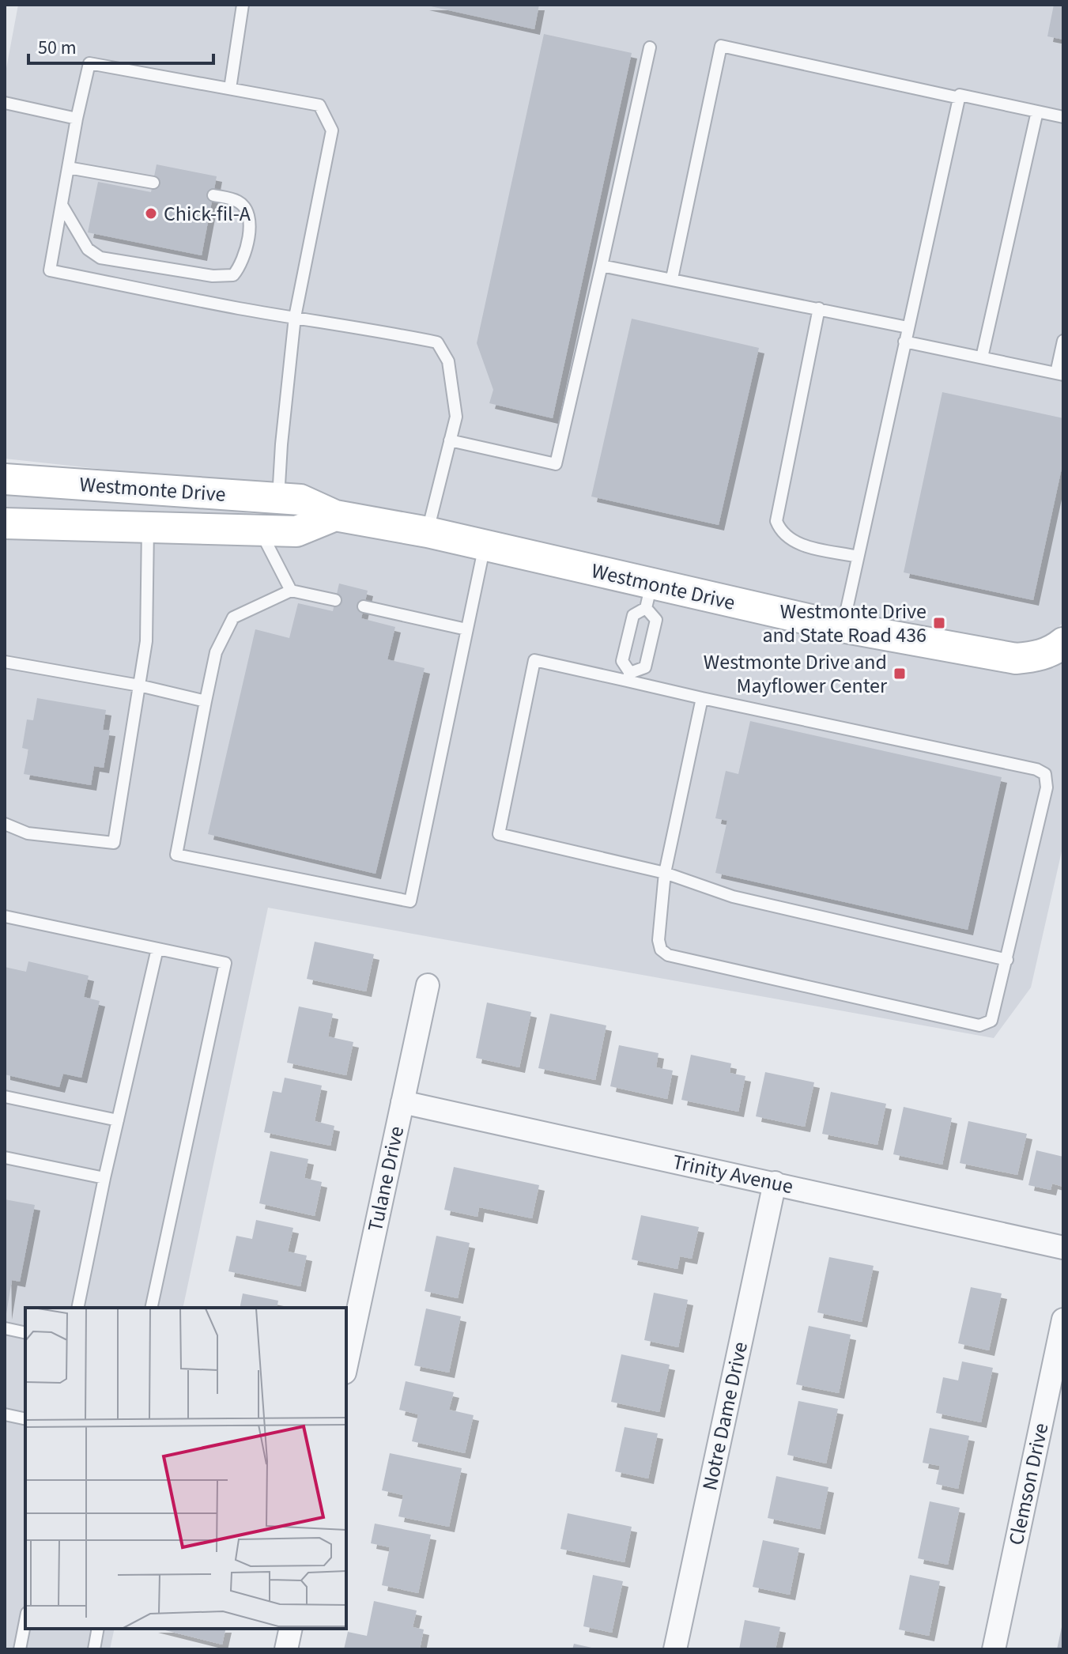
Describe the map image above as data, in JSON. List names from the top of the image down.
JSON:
{
  "streets": {
    "street": [
      "Westmonte Drive",
      "Trinity Avenue",
      "Tulane Drive",
      "Notre Dame Drive",
      "Clemson Drive"
    ]
  },
  "crossings": [
    ["Trinity Avenue", "Tulane Drive"],
    ["Trinity Avenue", "Notre Dame Drive"]
  ],
  "places": {
    "other": ["Chick-fil-A"],
    "transit": ["Westmonte Drive and State Road 436", "Westmonte Drive and Mayflower Center"]
  },
  "scale_bar": "50 m"
}
